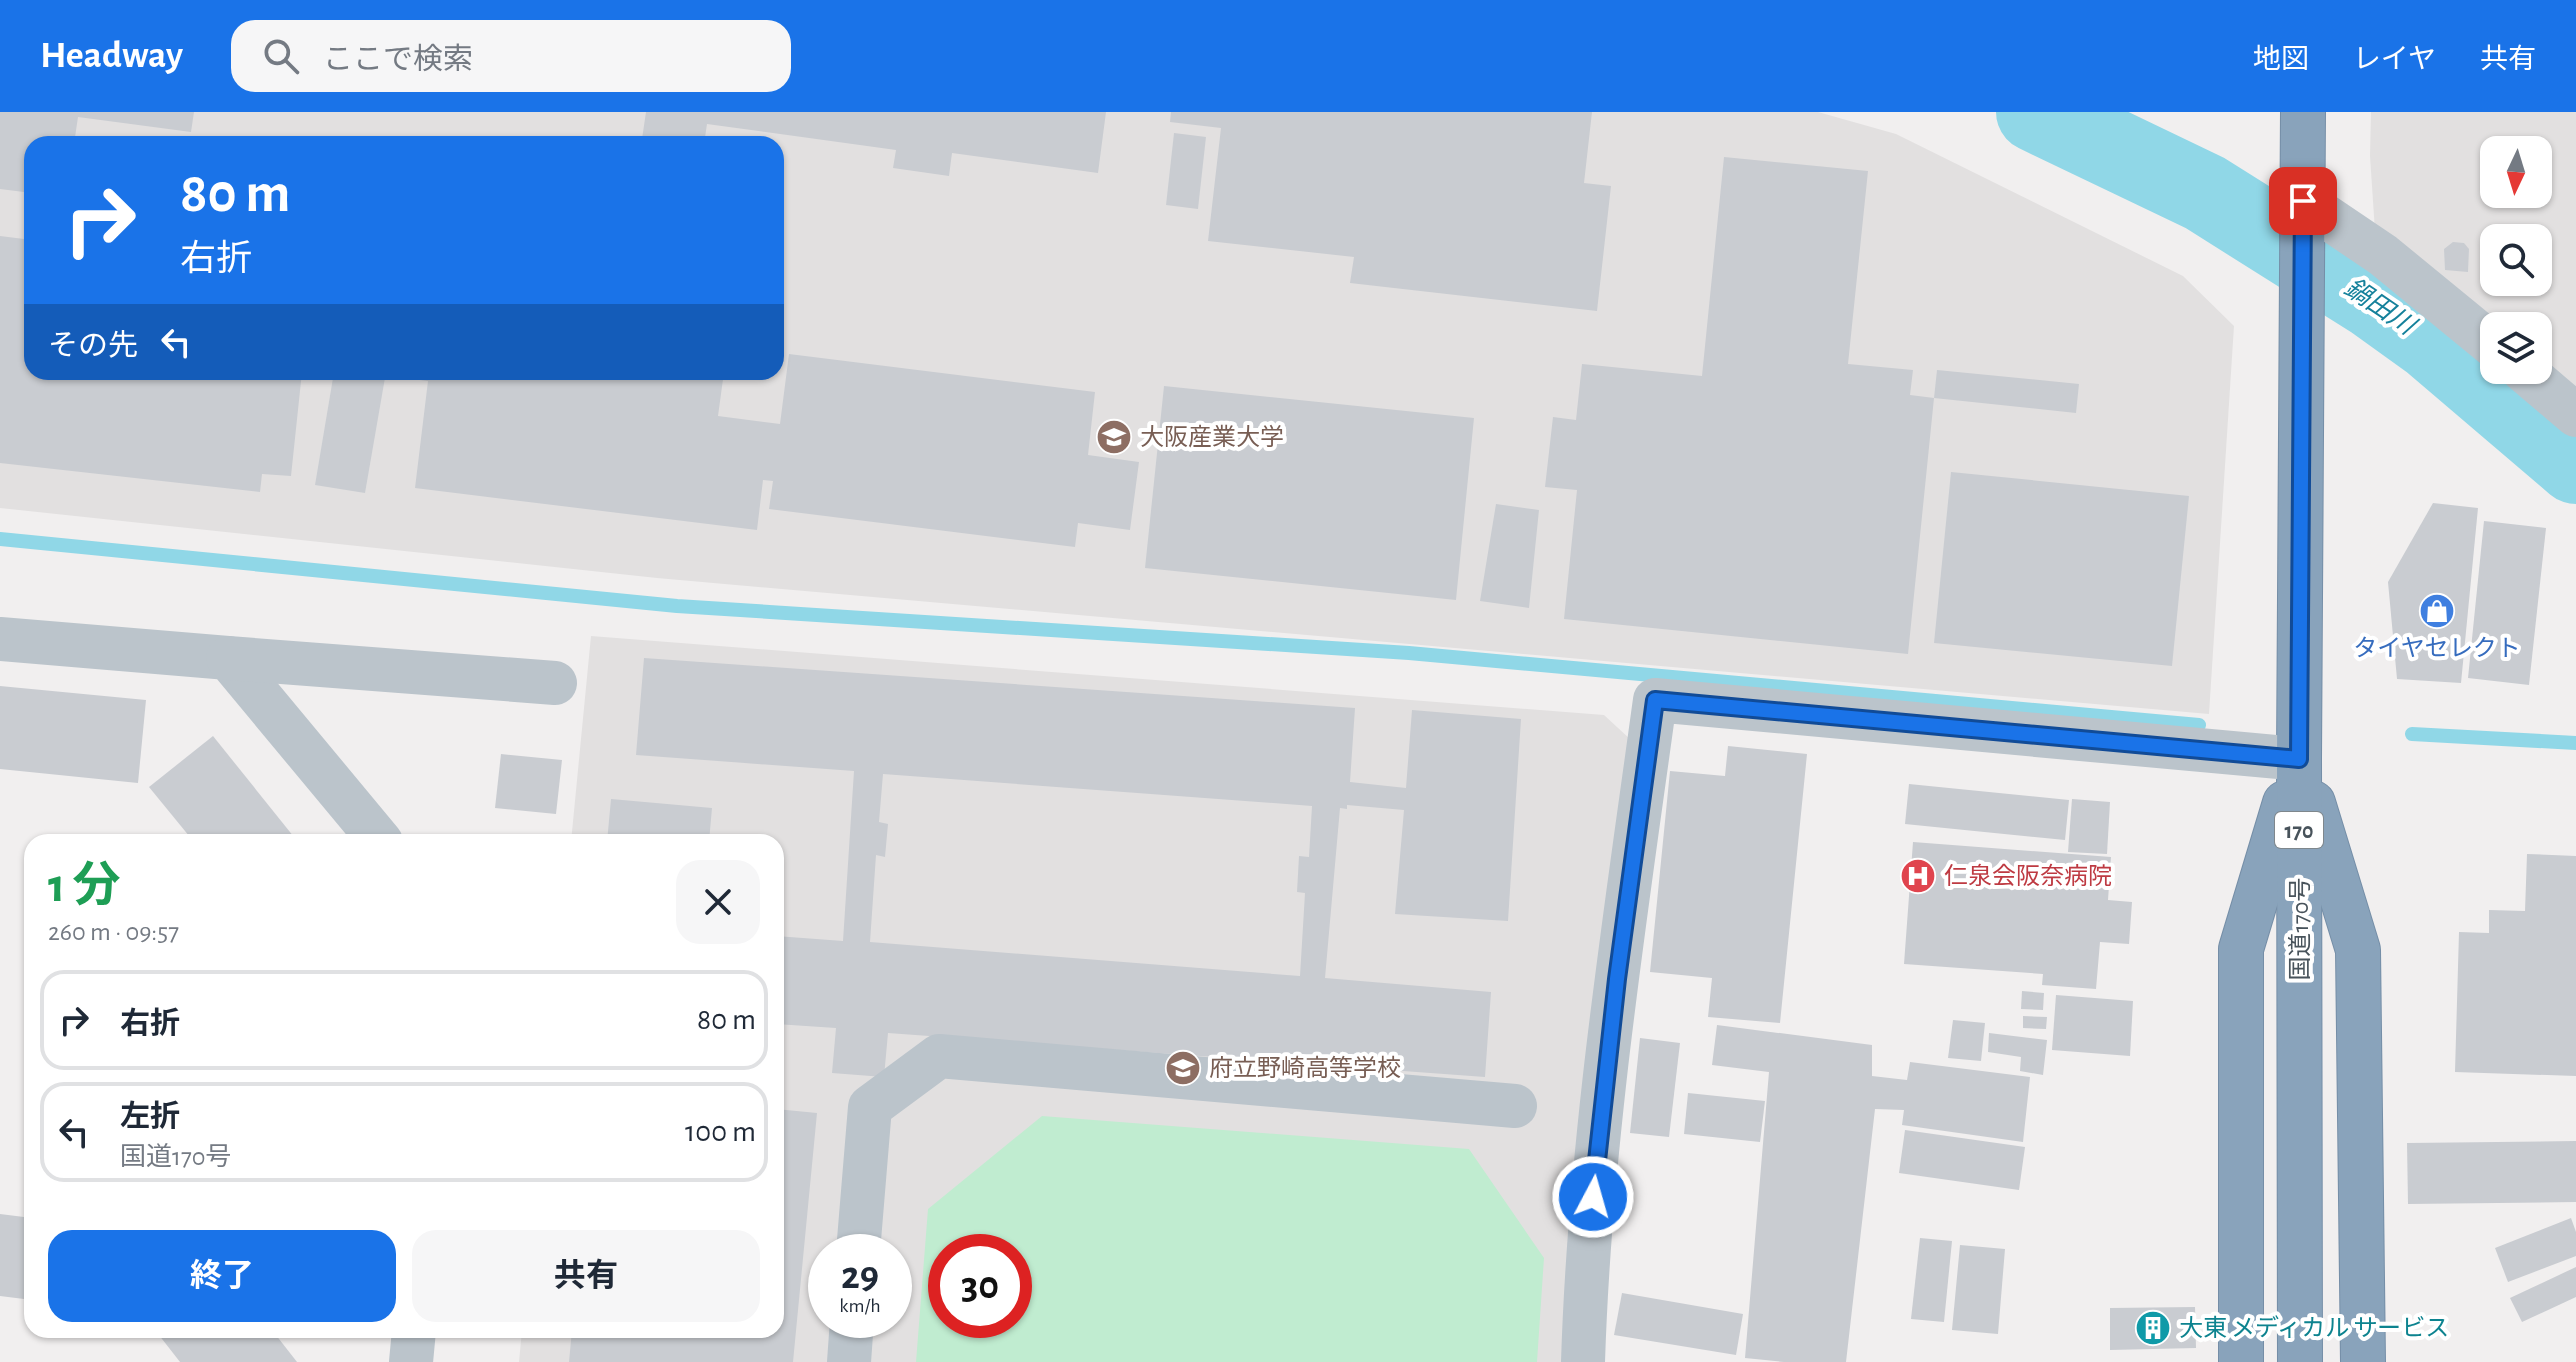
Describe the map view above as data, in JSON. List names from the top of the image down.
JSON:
{
  "streets": {
    "highway": ["170", "国道170号"]
  },
  "crossings": [
    ["170", "国道170号"]
  ],
  "water": ["鍋田川"],
  "places": {
    "school or university": ["大阪産業大学", "府立野崎高等学校"],
    "shop": ["タイヤセレクト"],
    "hospital": ["仁泉会阪奈病院"],
    "building": ["大東 メディカル サービス"]
  },
  "north": "bottom",
  "page": {
    "header": "Headway",
    "search": "ここで検索",
    "nav": ["地図", "レイヤ", "共有"],
    "turn": ["80 m", "右折"],
    "then": "その先",
    "heading": ["1 分", "260 m · 09:57"],
    "list": [
      {
        "name": "右折",
        "value": "80 m"
      },
      {
        "name": "左折",
        "note": "国道170号",
        "value": "100 m"
      }
    ],
    "buttons": ["終了", "共有"],
    "speed": "29 km/h",
    "limit": "30"
  }
}
